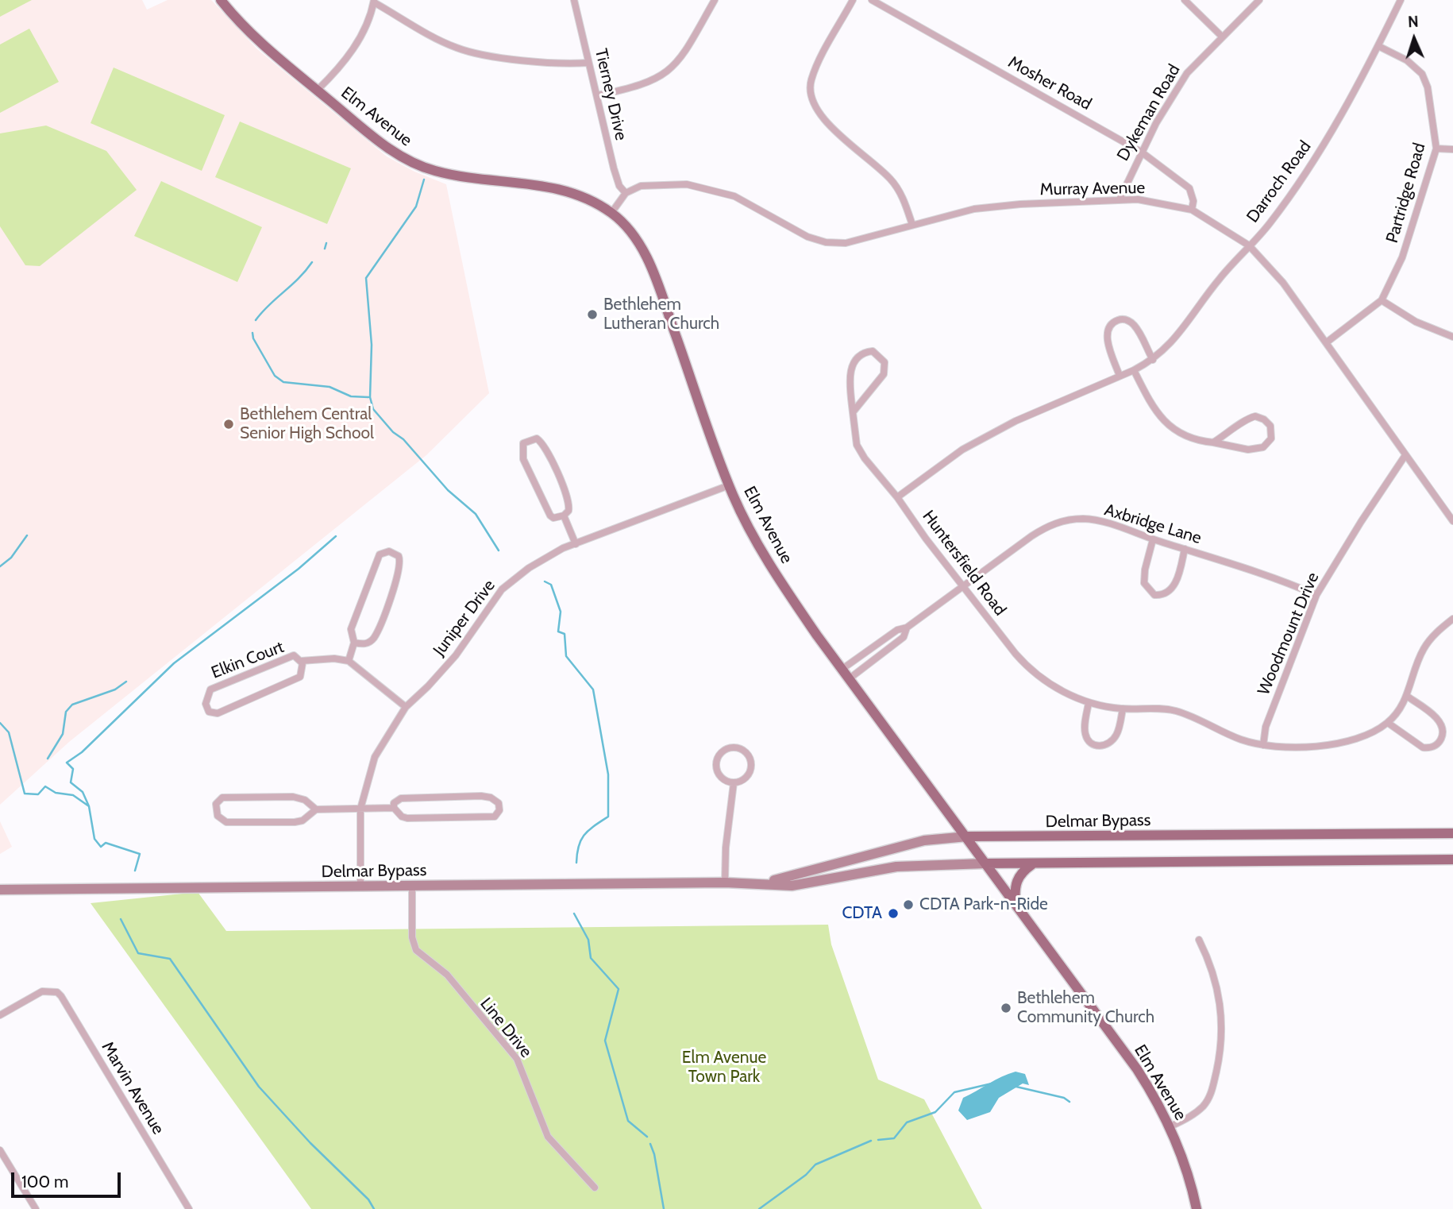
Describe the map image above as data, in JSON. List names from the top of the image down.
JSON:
{
  "streets": {
    "main road": ["Elm Avenue", "Delmar Bypass"],
    "street": [
      "Mosher Road",
      "Tierney Drive",
      "Dykeman Road",
      "Darroch Road",
      "Murray Avenue",
      "Partridge Road",
      "Axbridge Lane",
      "Huntersfield Road",
      "Juniper Drive",
      "Woodmount Drive",
      "Elkin Court",
      "Line Drive",
      "Marvin Avenue"
    ]
  },
  "crossings": [
    ["Mosher Road", "Dykeman Road"],
    ["Mosher Road", "Murray Avenue"],
    ["Tierney Drive", "Murray Avenue"],
    ["Dykeman Road", "Murray Avenue"],
    ["Elm Avenue", "Axbridge Lane"],
    ["Elm Avenue", "Juniper Drive"],
    ["Elm Avenue", "Delmar Bypass"],
    ["Darroch Road", "Murray Avenue"],
    ["Darroch Road", "Partridge Road"],
    ["Darroch Road", "Huntersfield Road"],
    ["Murray Avenue", "Partridge Road"],
    ["Murray Avenue", "Woodmount Drive"],
    ["Axbridge Lane", "Huntersfield Road"],
    ["Axbridge Lane", "Woodmount Drive"],
    ["Huntersfield Road", "Woodmount Drive"],
    ["Juniper Drive", "Delmar Bypass"],
    ["Delmar Bypass", "Line Drive"]
  ],
  "parks": ["Elm Avenue Town Park"],
  "places": [
    "Bethlehem Lutheran Church",
    "Bethlehem Central Senior High School",
    "CDTA Park-n-Ride",
    "CDTA",
    "Bethlehem Community Church"
  ],
  "scale_bar": "100 m",
  "north": "top"
}
